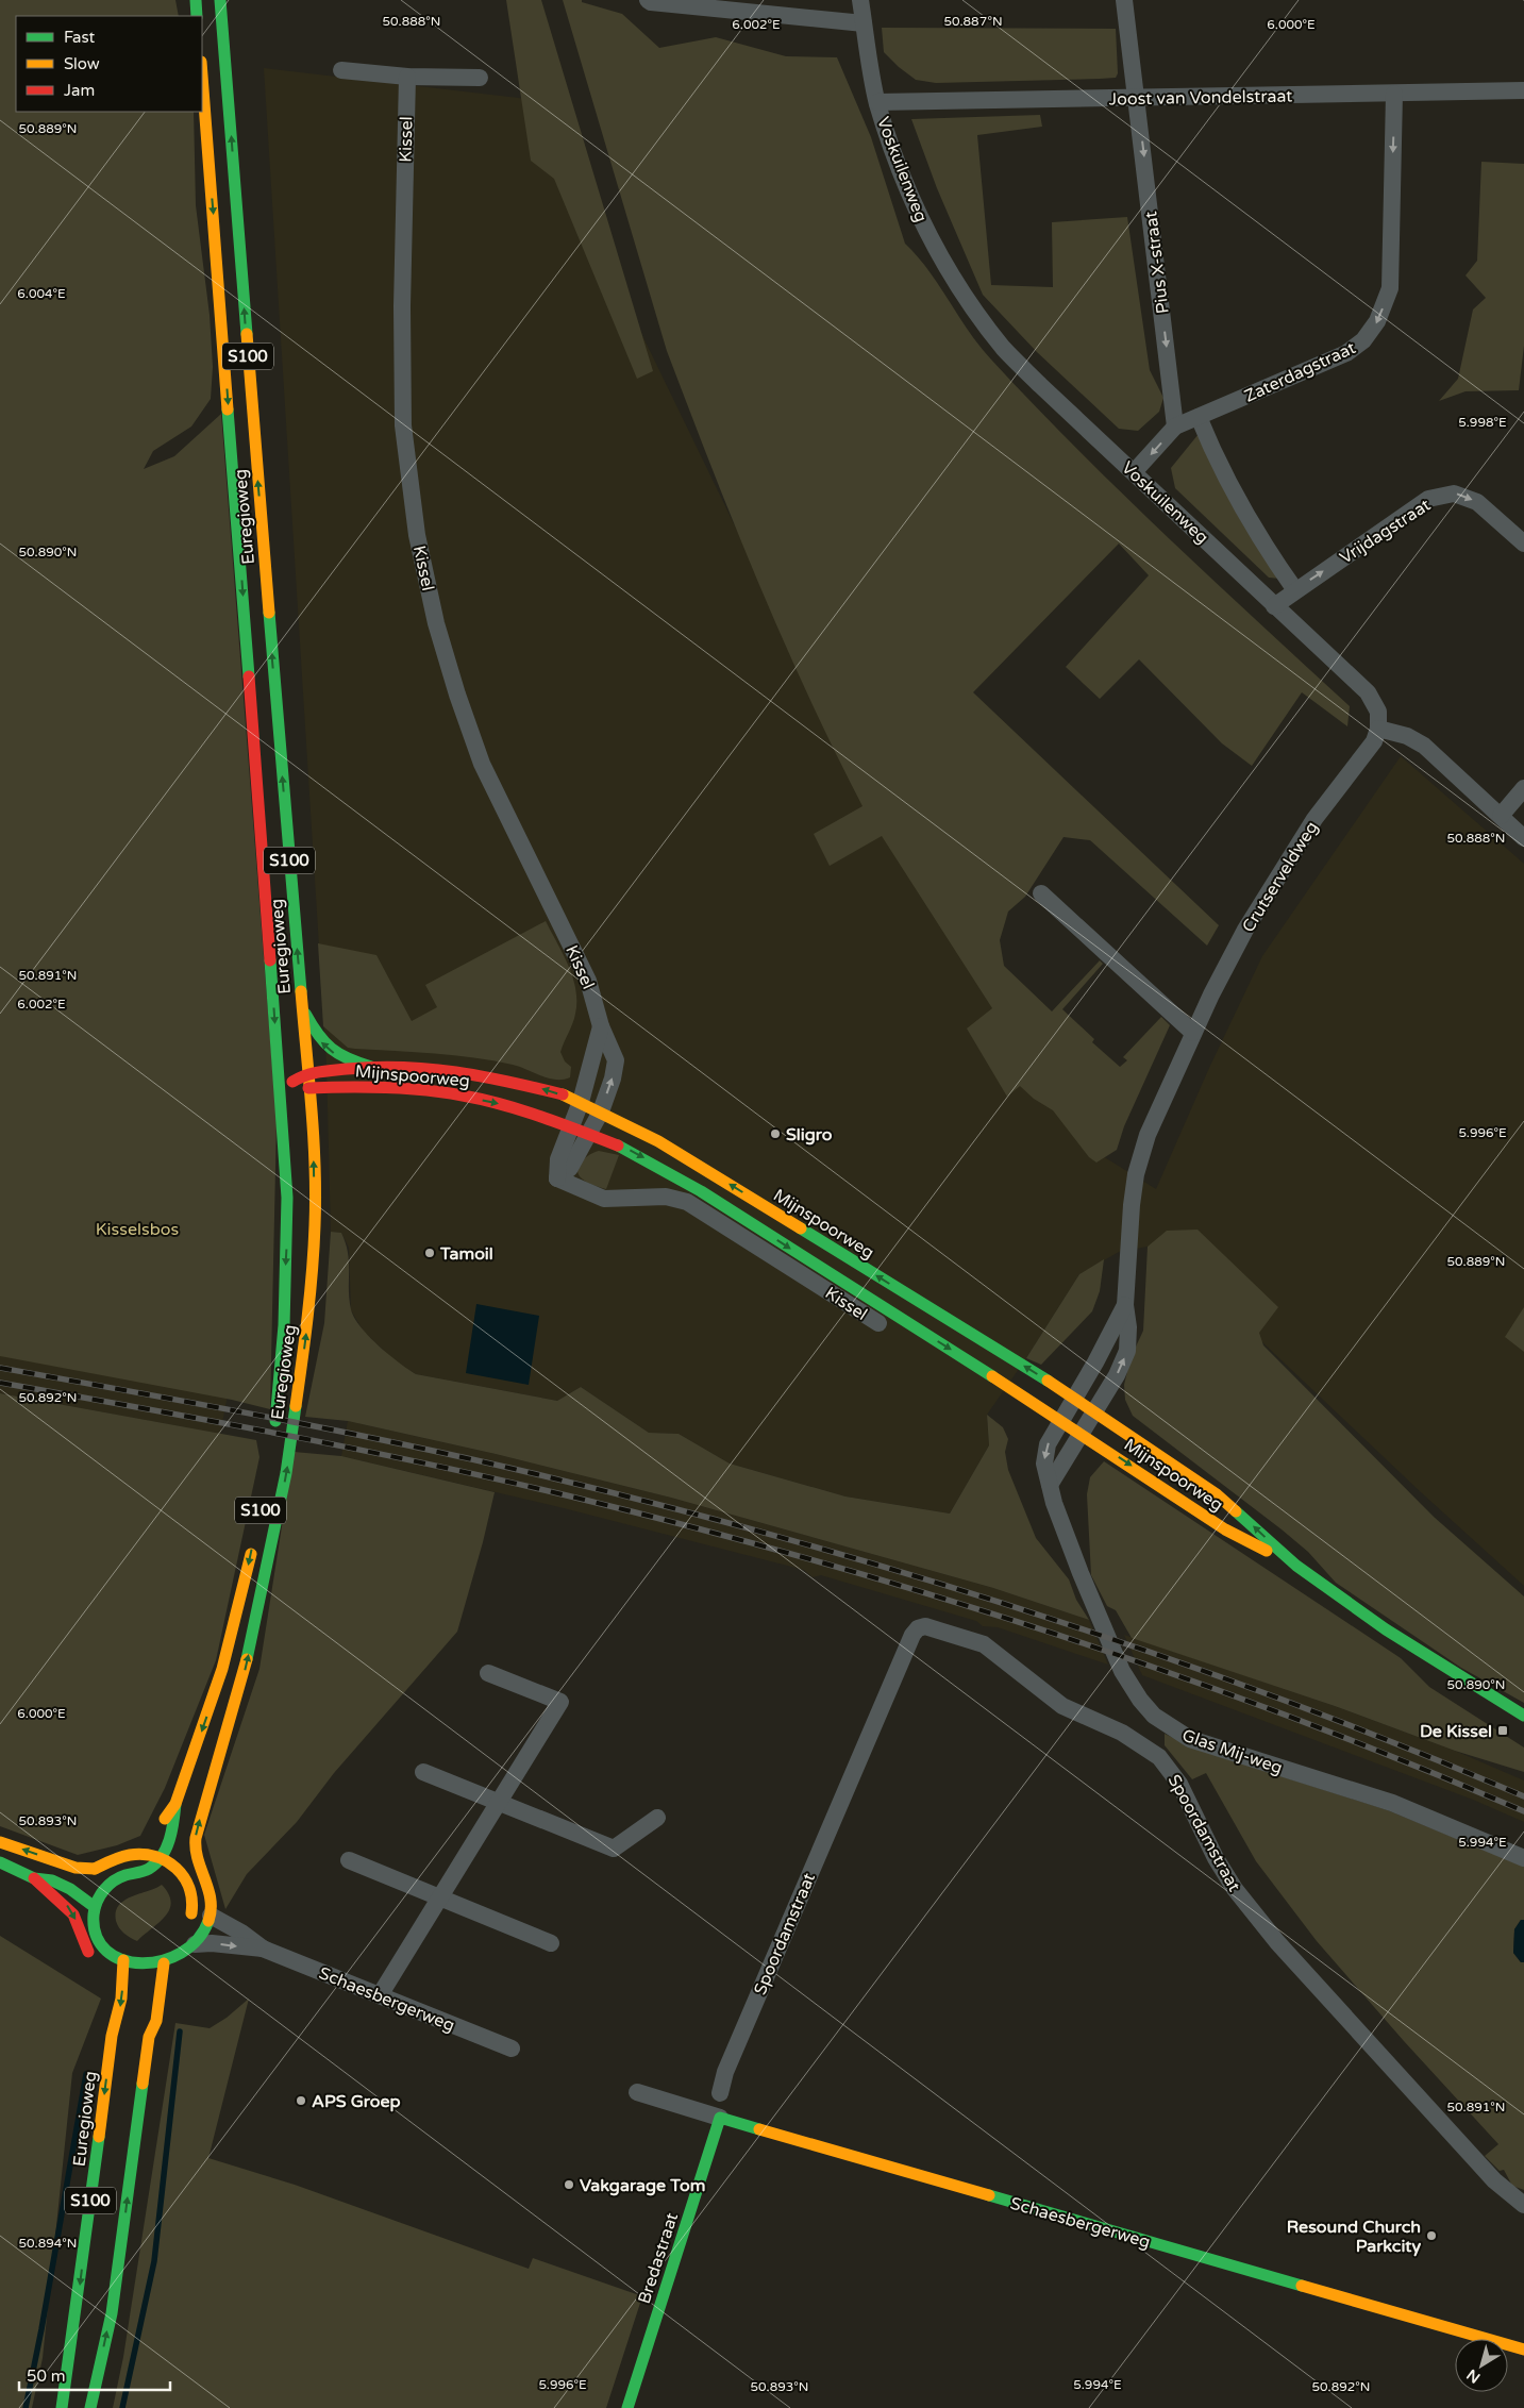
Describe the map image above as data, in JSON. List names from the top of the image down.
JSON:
{
  "streets": {
    "main road": [
      "S100",
      "Euregioweg",
      "Mijnspoorweg",
      "Schaesbergerweg",
      "Bredastraat"
    ],
    "street": [
      "Joost van Vondelstraat",
      "Kissel",
      "Voskuilenweg",
      "Pius X-straat",
      "Zaterdagstraat",
      "Vrijdagstraat",
      "Crutserveldweg",
      "Glas Mij-weg",
      "Spoordamstraat"
    ]
  },
  "crossings": [
    ["Joost van Vondelstraat", "Voskuilenweg"],
    ["Joost van Vondelstraat", "Pius X-straat"],
    ["Joost van Vondelstraat", "Zaterdagstraat"],
    ["Kissel", "Mijnspoorweg"],
    ["Voskuilenweg", "Zaterdagstraat"],
    ["Voskuilenweg", "Vrijdagstraat"],
    ["Voskuilenweg", "Crutserveldweg"],
    ["Pius X-straat", "Zaterdagstraat"],
    ["S100", "Euregioweg"],
    ["S100", "Schaesbergerweg"],
    ["Euregioweg", "Mijnspoorweg"],
    ["Euregioweg", "Schaesbergerweg"],
    ["Crutserveldweg", "Mijnspoorweg"],
    ["Crutserveldweg", "Glas Mij-weg"],
    ["Mijnspoorweg", "Glas Mij-weg"],
    ["Schaesbergerweg", "Bredastraat"]
  ],
  "one_way": ["Pius X-straat", "Zaterdagstraat", "Vrijdagstraat"],
  "parks": ["Kisselsbos"],
  "places": {
    "other": [
      "Sligro",
      "Tamoil",
      "APS Groep",
      "Vakgarage Tom",
      "Resound Church Parkcity"
    ],
    "transit": ["De Kissel"]
  },
  "legend": ["Fast", "Slow", "Jam"],
  "scale_bar": "50 m",
  "north": "bottom left",
  "coordinates": [
    "50.887°N",
    "50.888°N",
    "6.002°E",
    "6.000°E",
    "50.889°N",
    "6.004°E",
    "5.998°E",
    "50.890°N",
    "50.891°N",
    "5.996°E",
    "50.892°N",
    "50.893°N",
    "5.994°E",
    "50.894°N"
  ]
}
